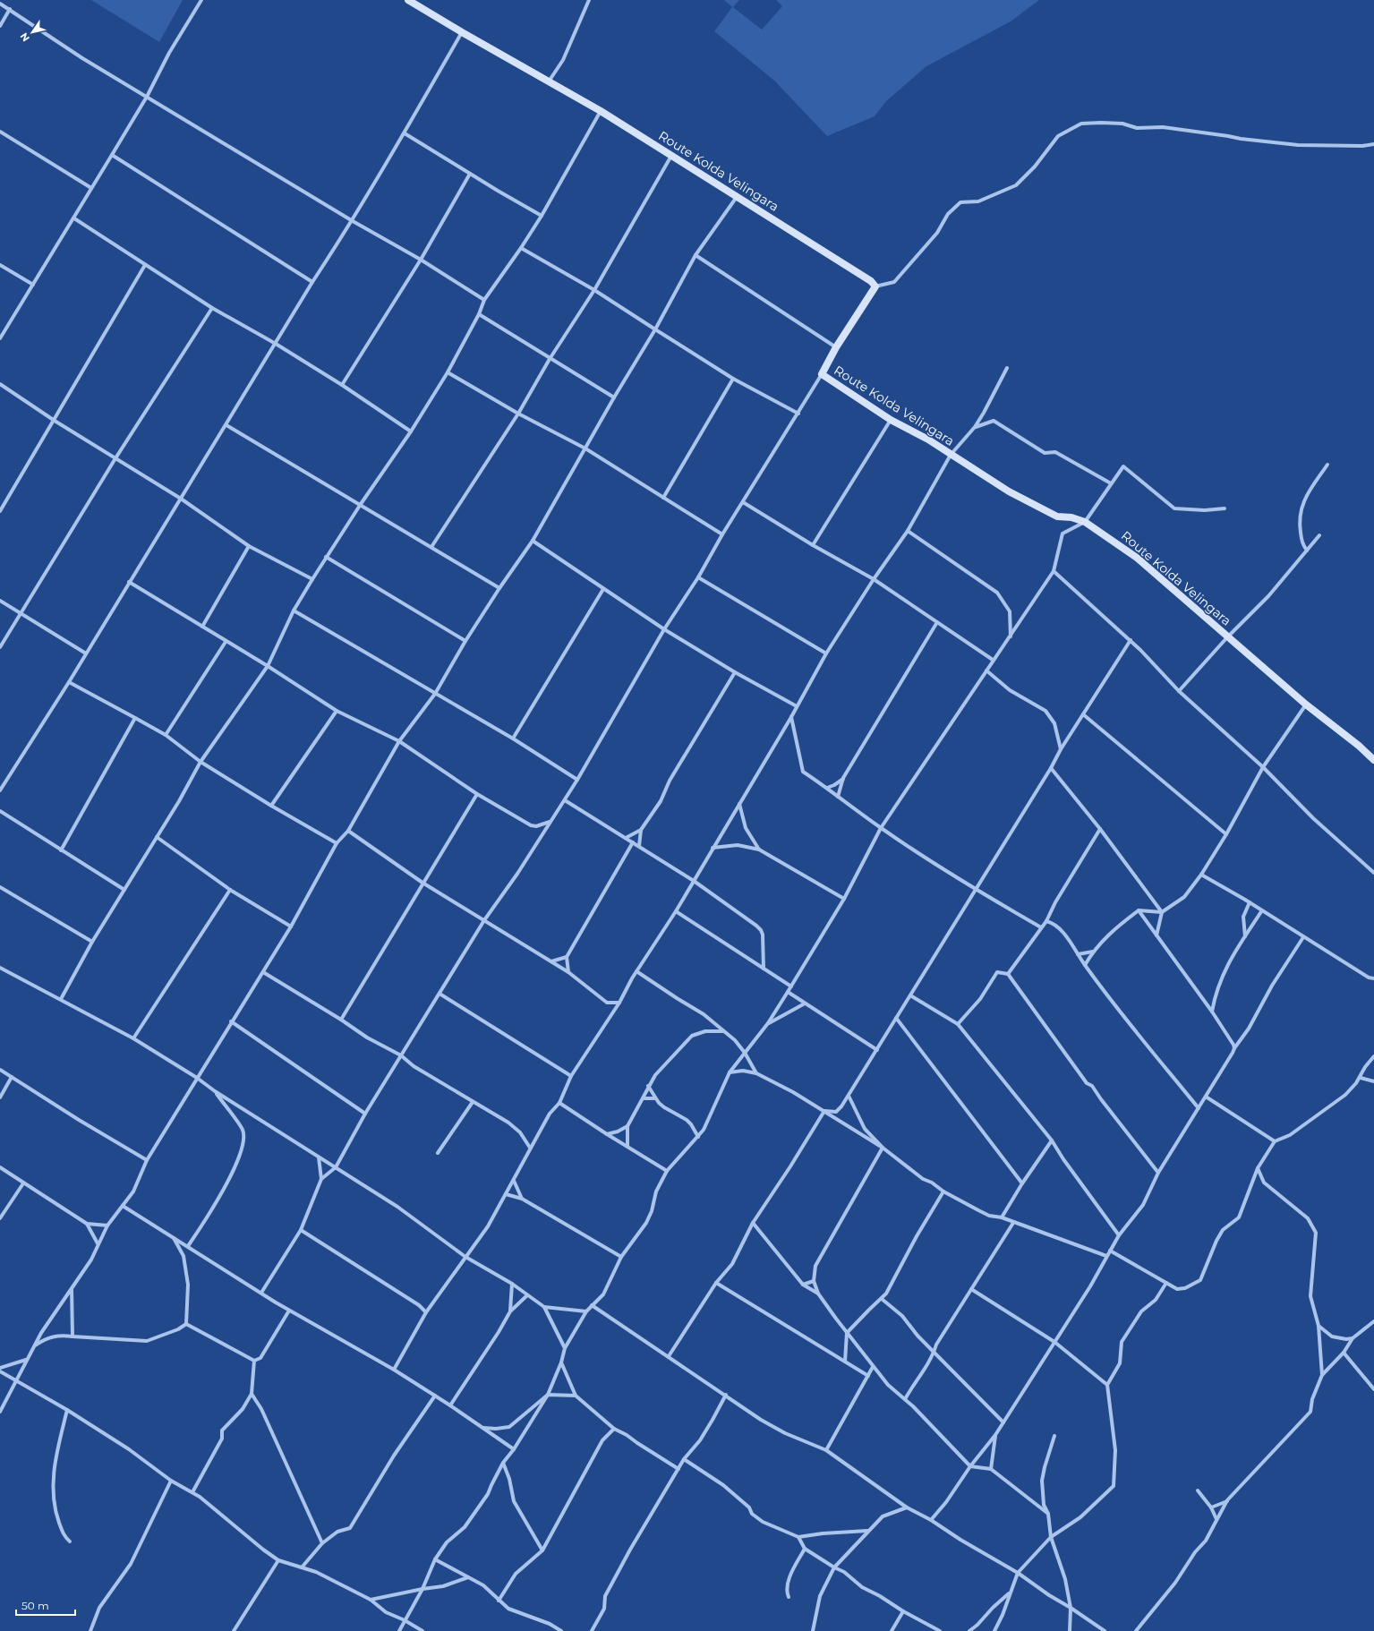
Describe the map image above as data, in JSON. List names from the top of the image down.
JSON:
{
  "streets": {
    "main road": ["Route Kolda Velingara"]
  },
  "scale_bar": "50 m",
  "north": "bottom left"
}
